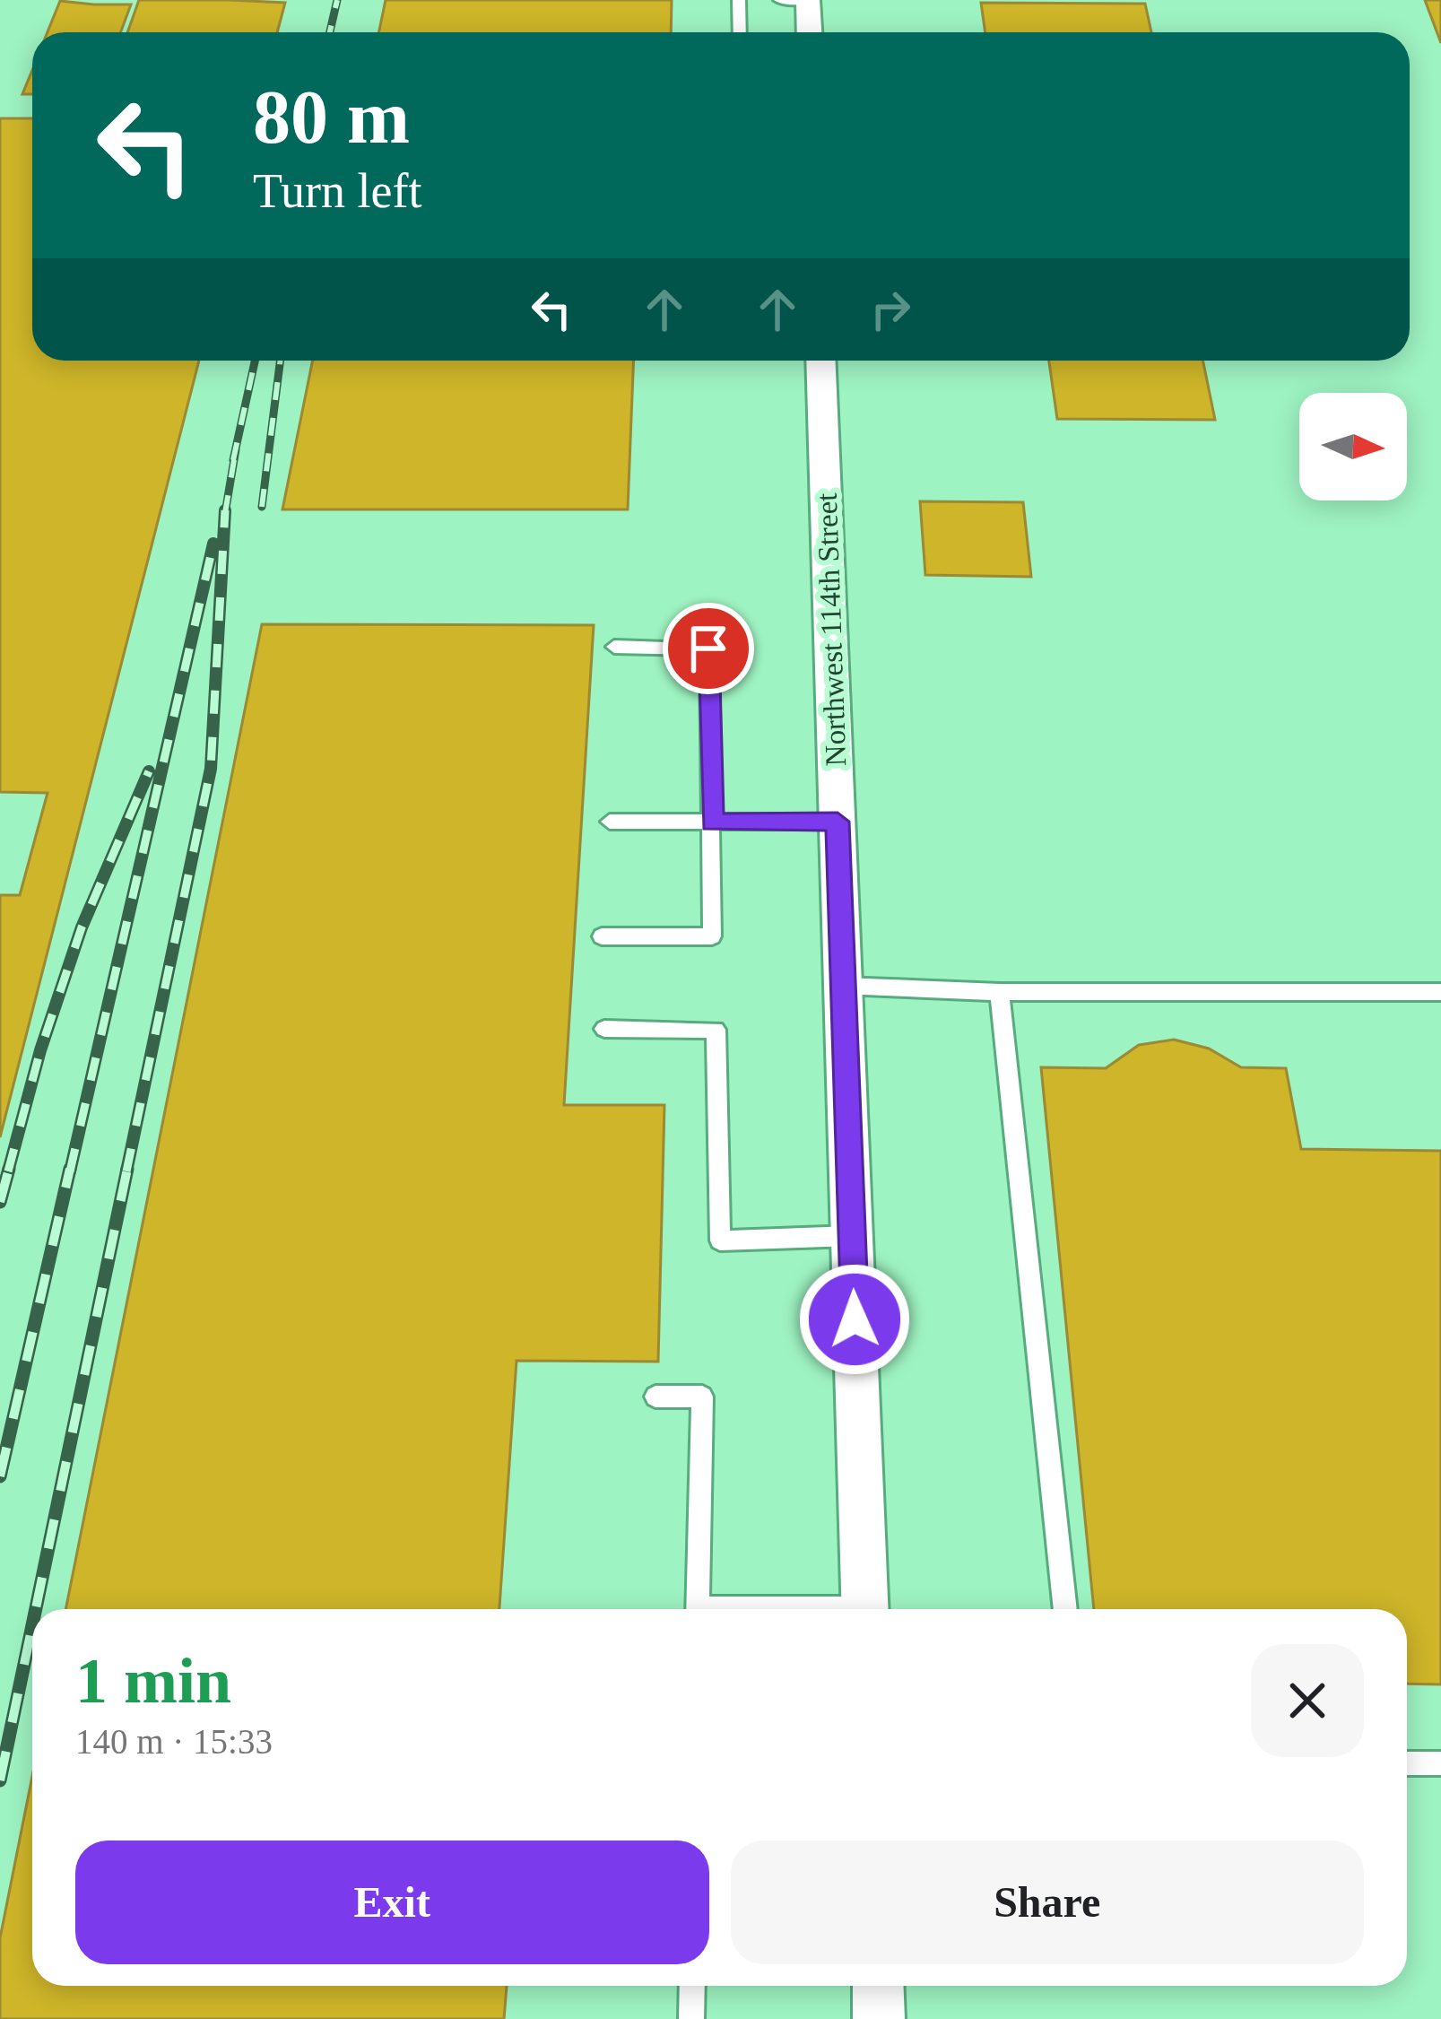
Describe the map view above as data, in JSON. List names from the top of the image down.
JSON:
{
  "streets": {
    "street": ["Northwest 114th Street"]
  },
  "north": "right",
  "page": {
    "turn": ["80 m", "Turn left"],
    "heading": ["1 min", "140 m · 15:33"],
    "buttons": ["Exit", "Share"]
  }
}
